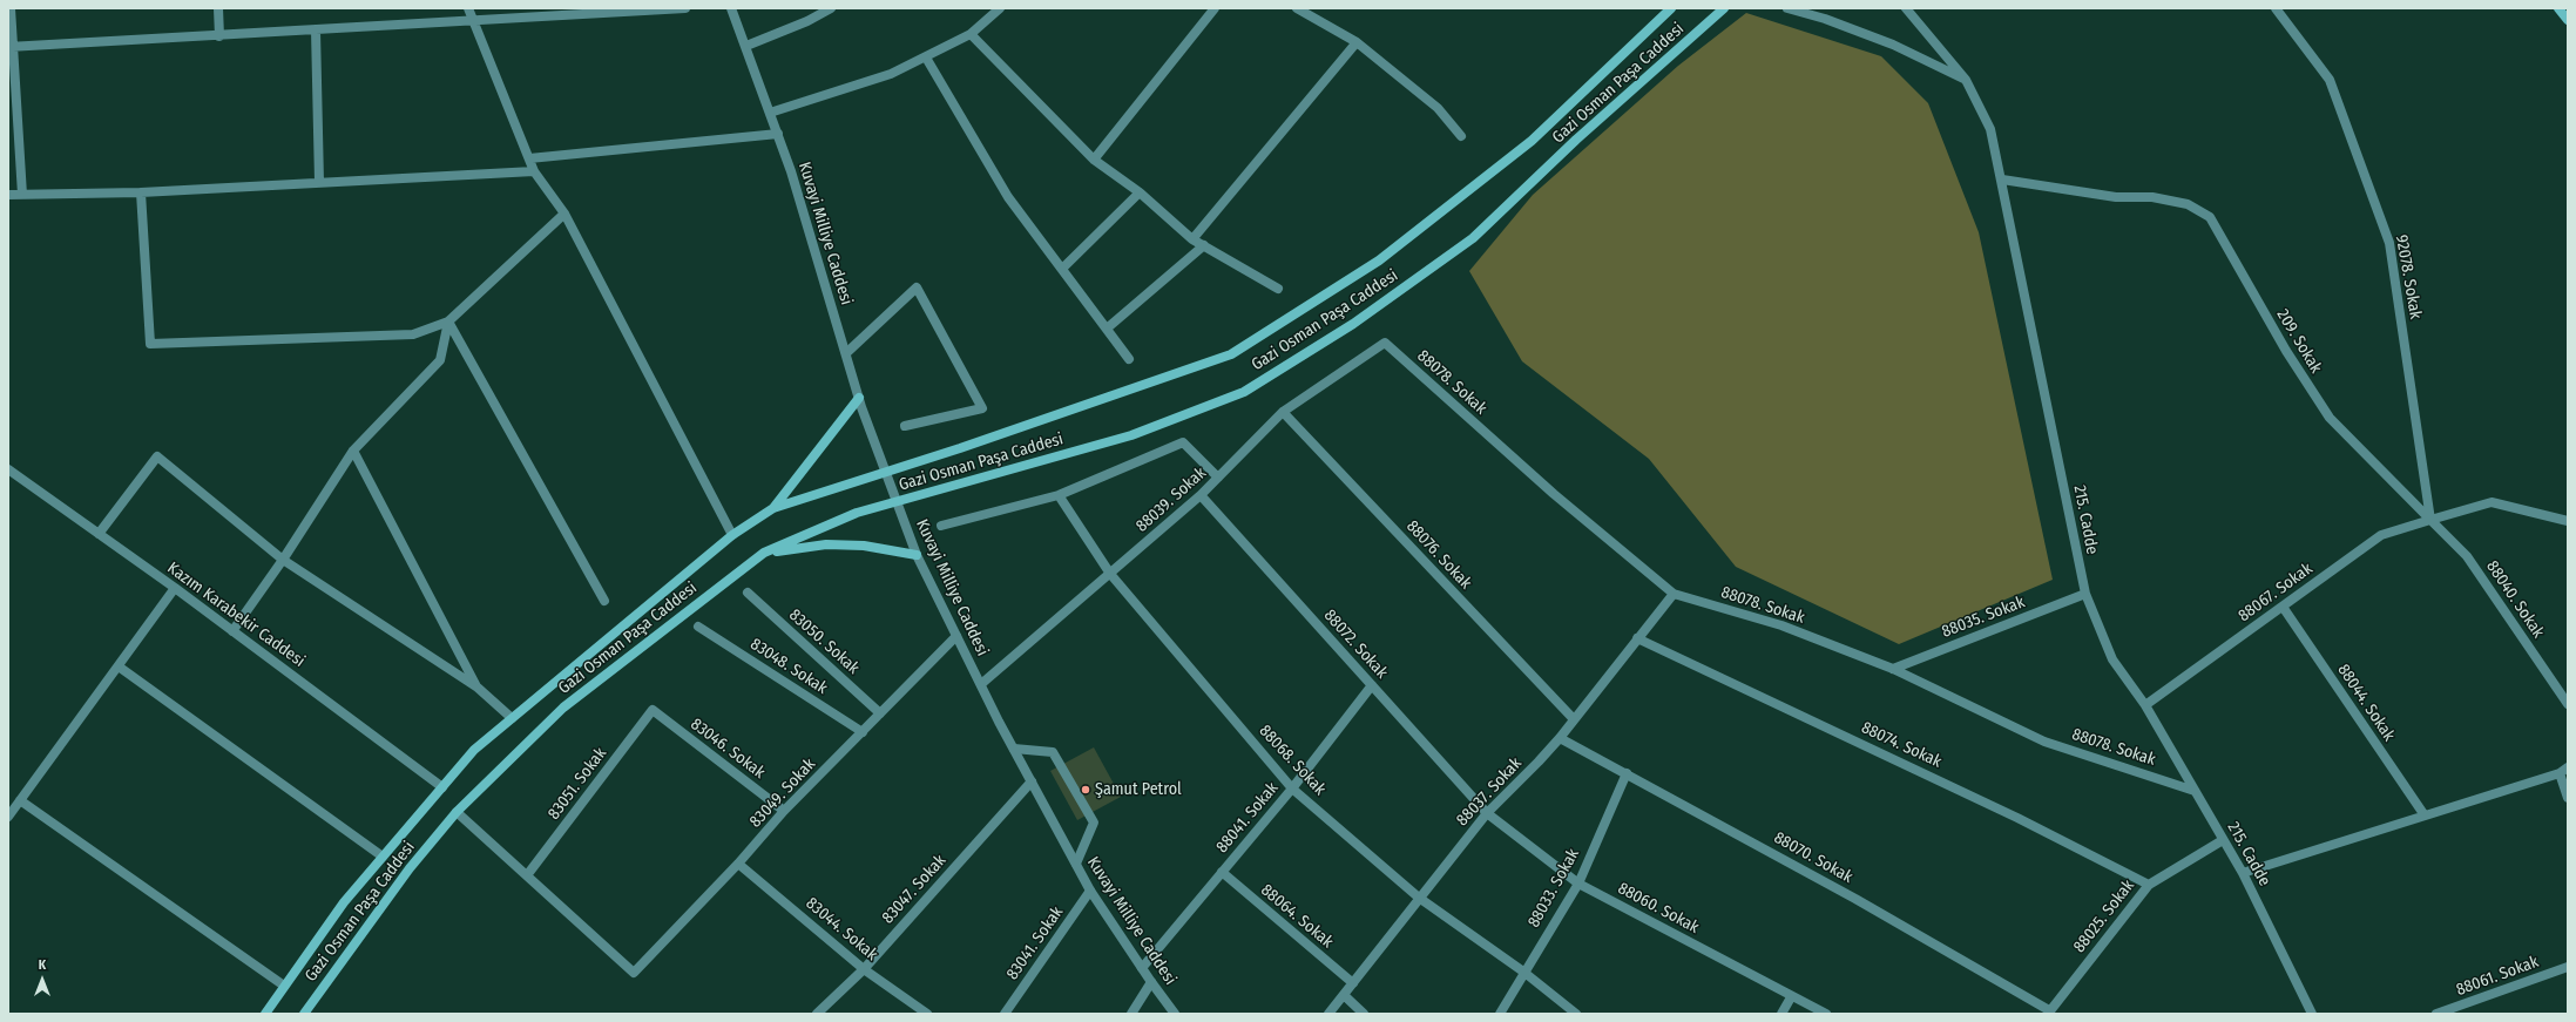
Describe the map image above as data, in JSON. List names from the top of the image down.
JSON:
{
  "streets": {
    "main road": ["Gazi Osman Paşa Caddesi"],
    "street": [
      "Kuvayi Milliye Caddesi",
      "92078. Sokak",
      "209. Sokak",
      "88078. Sokak",
      "88039. Sokak",
      "215. Cadde",
      "88076. Sokak",
      "88067. Sokak",
      "88040. Sokak",
      "Kazım Karabekir Caddesi",
      "88035. Sokak",
      "83050. Sokak",
      "88072. Sokak",
      "83048. Sokak",
      "88044. Sokak",
      "88074. Sokak",
      "83046. Sokak",
      "88068. Sokak",
      "83051. Sokak",
      "88037. Sokak",
      "83049. Sokak",
      "88041. Sokak",
      "88070. Sokak",
      "88033. Sokak",
      "83047. Sokak",
      "88060. Sokak",
      "88064. Sokak",
      "88025. Sokak",
      "83044. Sokak",
      "83041. Sokak",
      "88061. Sokak"
    ]
  },
  "crossings": [
    ["Gazi Osman Paşa Caddesi", "Kuvayi Milliye Caddesi"],
    ["Gazi Osman Paşa Caddesi", "Kazım Karabekir Caddesi"],
    ["Kuvayi Milliye Caddesi", "88039. Sokak"],
    ["Kuvayi Milliye Caddesi", "83049. Sokak"],
    ["Kuvayi Milliye Caddesi", "88041. Sokak"],
    ["Kuvayi Milliye Caddesi", "83047. Sokak"],
    ["Kuvayi Milliye Caddesi", "83041. Sokak"],
    ["92078. Sokak", "209. Sokak"],
    ["92078. Sokak", "88067. Sokak"],
    ["92078. Sokak", "88040. Sokak"],
    ["209. Sokak", "215. Cadde"],
    ["209. Sokak", "88067. Sokak"],
    ["209. Sokak", "88040. Sokak"],
    ["88078. Sokak", "88039. Sokak"],
    ["88078. Sokak", "215. Cadde"],
    ["88078. Sokak", "88035. Sokak"],
    ["88078. Sokak", "88037. Sokak"],
    ["88039. Sokak", "88076. Sokak"],
    ["88039. Sokak", "88072. Sokak"],
    ["88039. Sokak", "88068. Sokak"],
    ["215. Cadde", "88067. Sokak"],
    ["215. Cadde", "88035. Sokak"],
    ["215. Cadde", "88025. Sokak"],
    ["88076. Sokak", "88037. Sokak"],
    ["88067. Sokak", "88040. Sokak"],
    ["88067. Sokak", "88044. Sokak"],
    ["83050. Sokak", "83049. Sokak"],
    ["88072. Sokak", "88037. Sokak"],
    ["88072. Sokak", "88041. Sokak"],
    ["88072. Sokak", "88060. Sokak"],
    ["83048. Sokak", "83049. Sokak"],
    ["88074. Sokak", "88037. Sokak"],
    ["88074. Sokak", "88025. Sokak"],
    ["83046. Sokak", "83051. Sokak"],
    ["83046. Sokak", "83049. Sokak"],
    ["88068. Sokak", "88037. Sokak"],
    ["88068. Sokak", "88041. Sokak"],
    ["88068. Sokak", "88033. Sokak"],
    ["83051. Sokak", "83049. Sokak"],
    ["88037. Sokak", "88070. Sokak"],
    ["88037. Sokak", "88060. Sokak"],
    ["88037. Sokak", "88064. Sokak"],
    ["83049. Sokak", "83044. Sokak"],
    ["88041. Sokak", "88064. Sokak"],
    ["88070. Sokak", "88033. Sokak"],
    ["88070. Sokak", "88025. Sokak"],
    ["88033. Sokak", "88060. Sokak"],
    ["83047. Sokak", "83044. Sokak"]
  ],
  "places": ["Şamut Petrol"],
  "north": "top"
}
